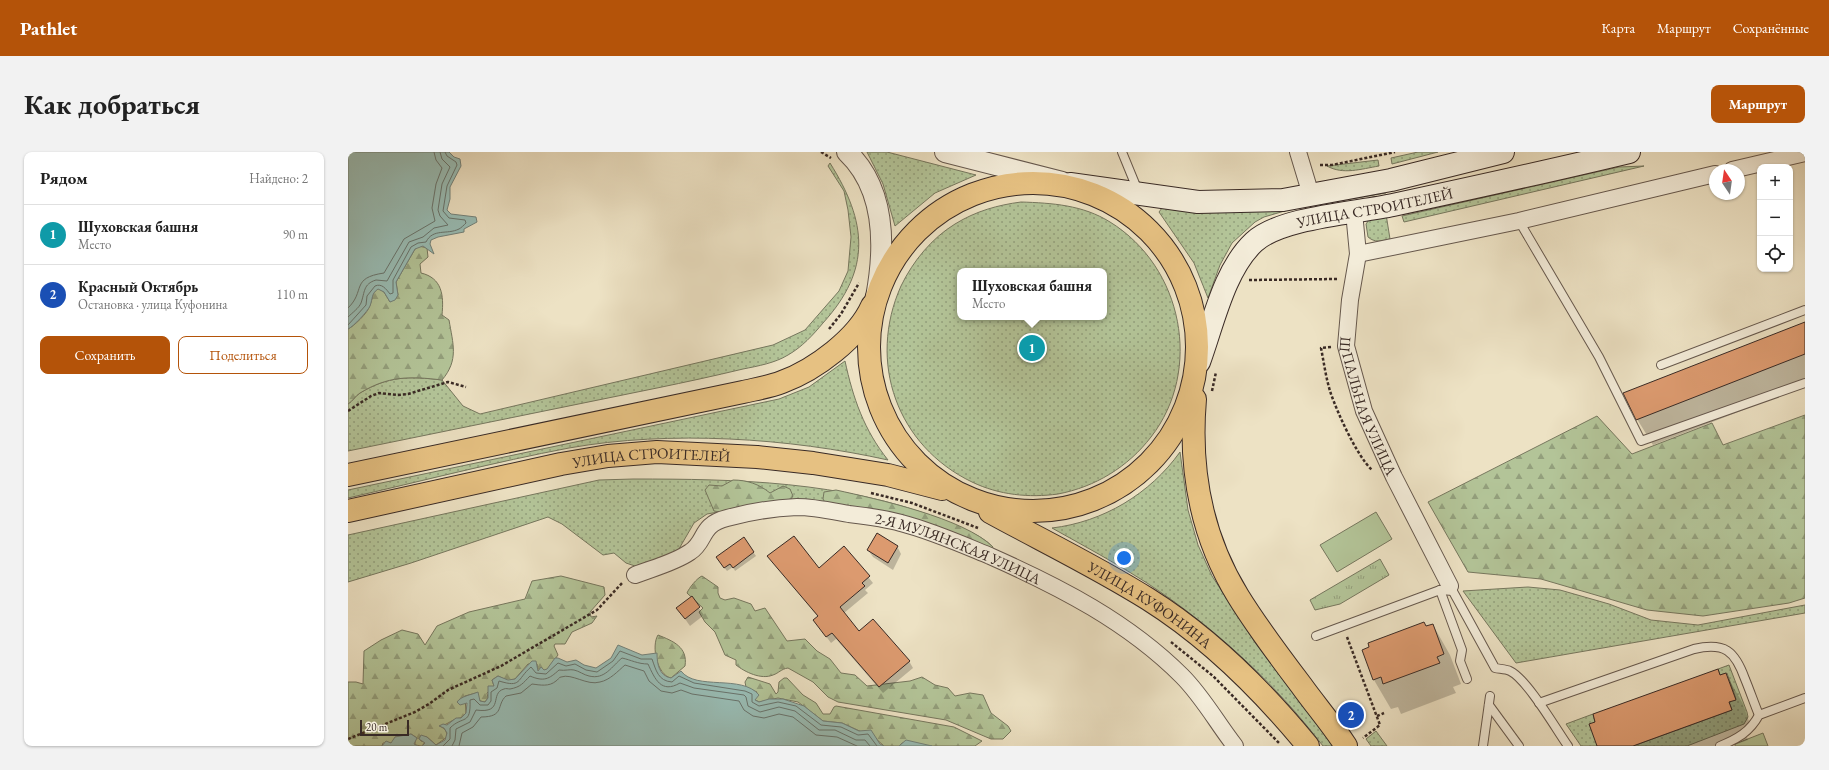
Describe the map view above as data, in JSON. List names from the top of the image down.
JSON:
{
  "streets": {
    "main road": ["УЛИЦА СТРОИТЕЛЕЙ", "УЛИЦА КУФОНИНА"],
    "street": ["ШПАЛЬНАЯ УЛИЦА", "2-Я МУЛЯНСКАЯ УЛИЦА"]
  },
  "crossings": [
    ["УЛИЦА СТРОИТЕЛЕЙ", "ШПАЛЬНАЯ УЛИЦА"],
    ["УЛИЦА СТРОИТЕЛЕЙ", "УЛИЦА КУФОНИНА"]
  ],
  "scale_bar": "20 m",
  "north": "top",
  "page": {
    "header": "Pathlet",
    "nav": ["Карта", "Маршрут", "Сохранённые"],
    "buttons": [
      "Маршрут",
      ["Сохранить", "Поделиться"]
    ],
    "title": "Как добраться",
    "heading": ["Рядом", "Найдено: 2"],
    "map_buttons": ["+", "−"],
    "list": [
      {
        "mark": "1",
        "name": "Шуховская башня",
        "note": "Место",
        "value": "90 m"
      },
      {
        "mark": "2",
        "name": "Красный Октябрь",
        "note": "Остановка · улица Куфонина",
        "value": "110 m"
      }
    ],
    "popup": ["Шуховская башня", "Место"],
    "pins": ["1", "2"],
    "scale": "20 m"
  }
}
